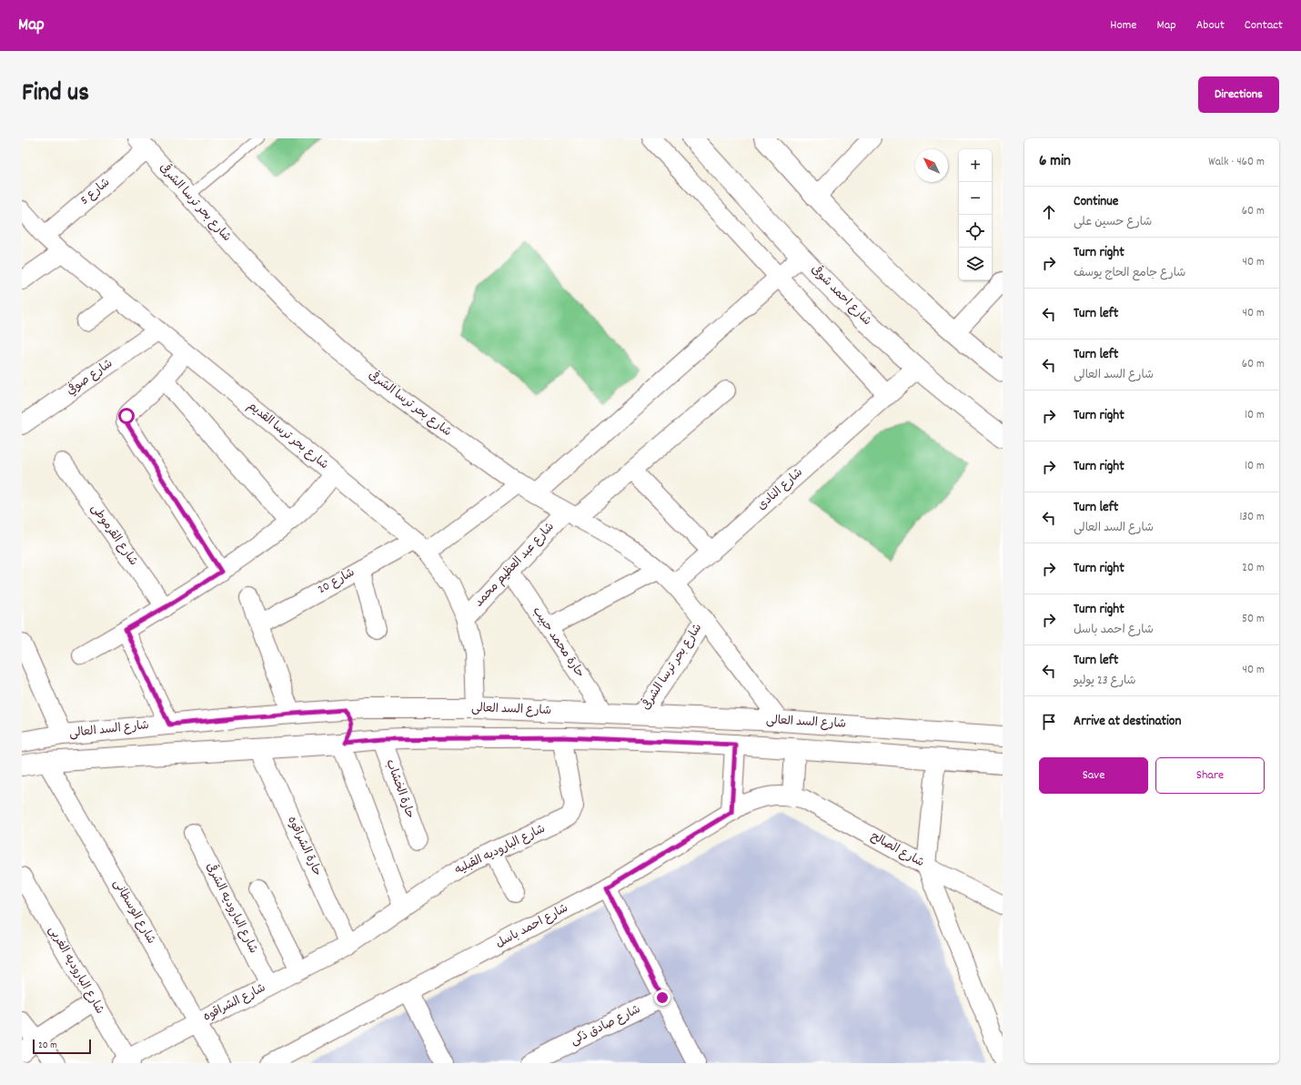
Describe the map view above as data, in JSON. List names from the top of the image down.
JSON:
{
  "streets": {
    "main road": ["شارع احمد شوقى", "شارع السد العالى"],
    "street": [
      "شارع 5",
      "شارع بحر ترسا الشرقى",
      "شارع صوفي",
      "شارع بحر ترسا القديم",
      "شارع النادى",
      "شارع القرموطى",
      "شارع عبد العظيم محمد",
      "شارع 20",
      "حارة محمد حبيب",
      "حارة الخشاب",
      "حارة الشراقوه",
      "شارع الباروديه القبليه",
      "شارع الصالح",
      "شارع الباروديه الشرقى",
      "شارع الوسطانى",
      "شارع احمد باسل",
      "شارع الباروديه الغربى",
      "شارع الشراقوه",
      "شارع صادق ذكى"
    ]
  },
  "crossings": [
    ["شارع 5", "شارع بحر ترسا الشرقى"],
    ["شارع 5", "شارع بحر ترسا القديم"],
    ["شارع بحر ترسا الشرقى", "شارع النادى"],
    ["شارع بحر ترسا الشرقى", "شارع عبد العظيم محمد"],
    ["شارع بحر ترسا الشرقى", "شارع 20"],
    ["شارع بحر ترسا الشرقى", "شارع السد العالى"],
    ["شارع صوفي", "شارع بحر ترسا القديم"],
    ["شارع بحر ترسا القديم", "شارع عبد العظيم محمد"],
    ["شارع بحر ترسا القديم", "شارع 20"],
    ["شارع بحر ترسا القديم", "شارع السد العالى"],
    ["شارع عبد العظيم محمد", "حارة محمد حبيب"],
    ["حارة محمد حبيب", "شارع السد العالى"],
    ["حارة الشراقوه", "شارع الباروديه القبليه"],
    ["حارة الشراقوه", "شارع الشراقوه"],
    ["شارع الباروديه القبليه", "شارع الشراقوه"],
    ["شارع الصالح", "شارع احمد باسل"],
    ["شارع الباروديه الشرقى", "شارع الشراقوه"],
    ["شارع الوسطانى", "شارع الشراقوه"],
    ["شارع الباروديه الغربى", "شارع الشراقوه"]
  ],
  "scale_bar": "20 m",
  "north": "top left",
  "page": {
    "header": "Map",
    "nav": [
      "Home",
      "Map",
      "About",
      "Contact"
    ],
    "title": "Find us",
    "buttons": [
      "Directions",
      ["Save", "Share"]
    ],
    "heading": ["6 min", "Walk · 460 m"],
    "map_buttons": ["+", "−"],
    "list": [
      ["Continue", "شارع حسين على", "60 m"],
      ["Turn right", "شارع جامع الحاج يوسف", "40 m"],
      ["Turn left", "40 m"],
      ["Turn left", "شارع السد العالى", "60 m"],
      ["Turn right", "10 m"],
      ["Turn right", "10 m"],
      ["Turn left", "شارع السد العالى", "130 m"],
      ["Turn right", "20 m"],
      ["Turn right", "شارع احمد باسل", "50 m"],
      ["Turn left", "شارع 23 يوليو", "40 m"],
      "Arrive at destination"
    ],
    "scale": "20 m"
  }
}
